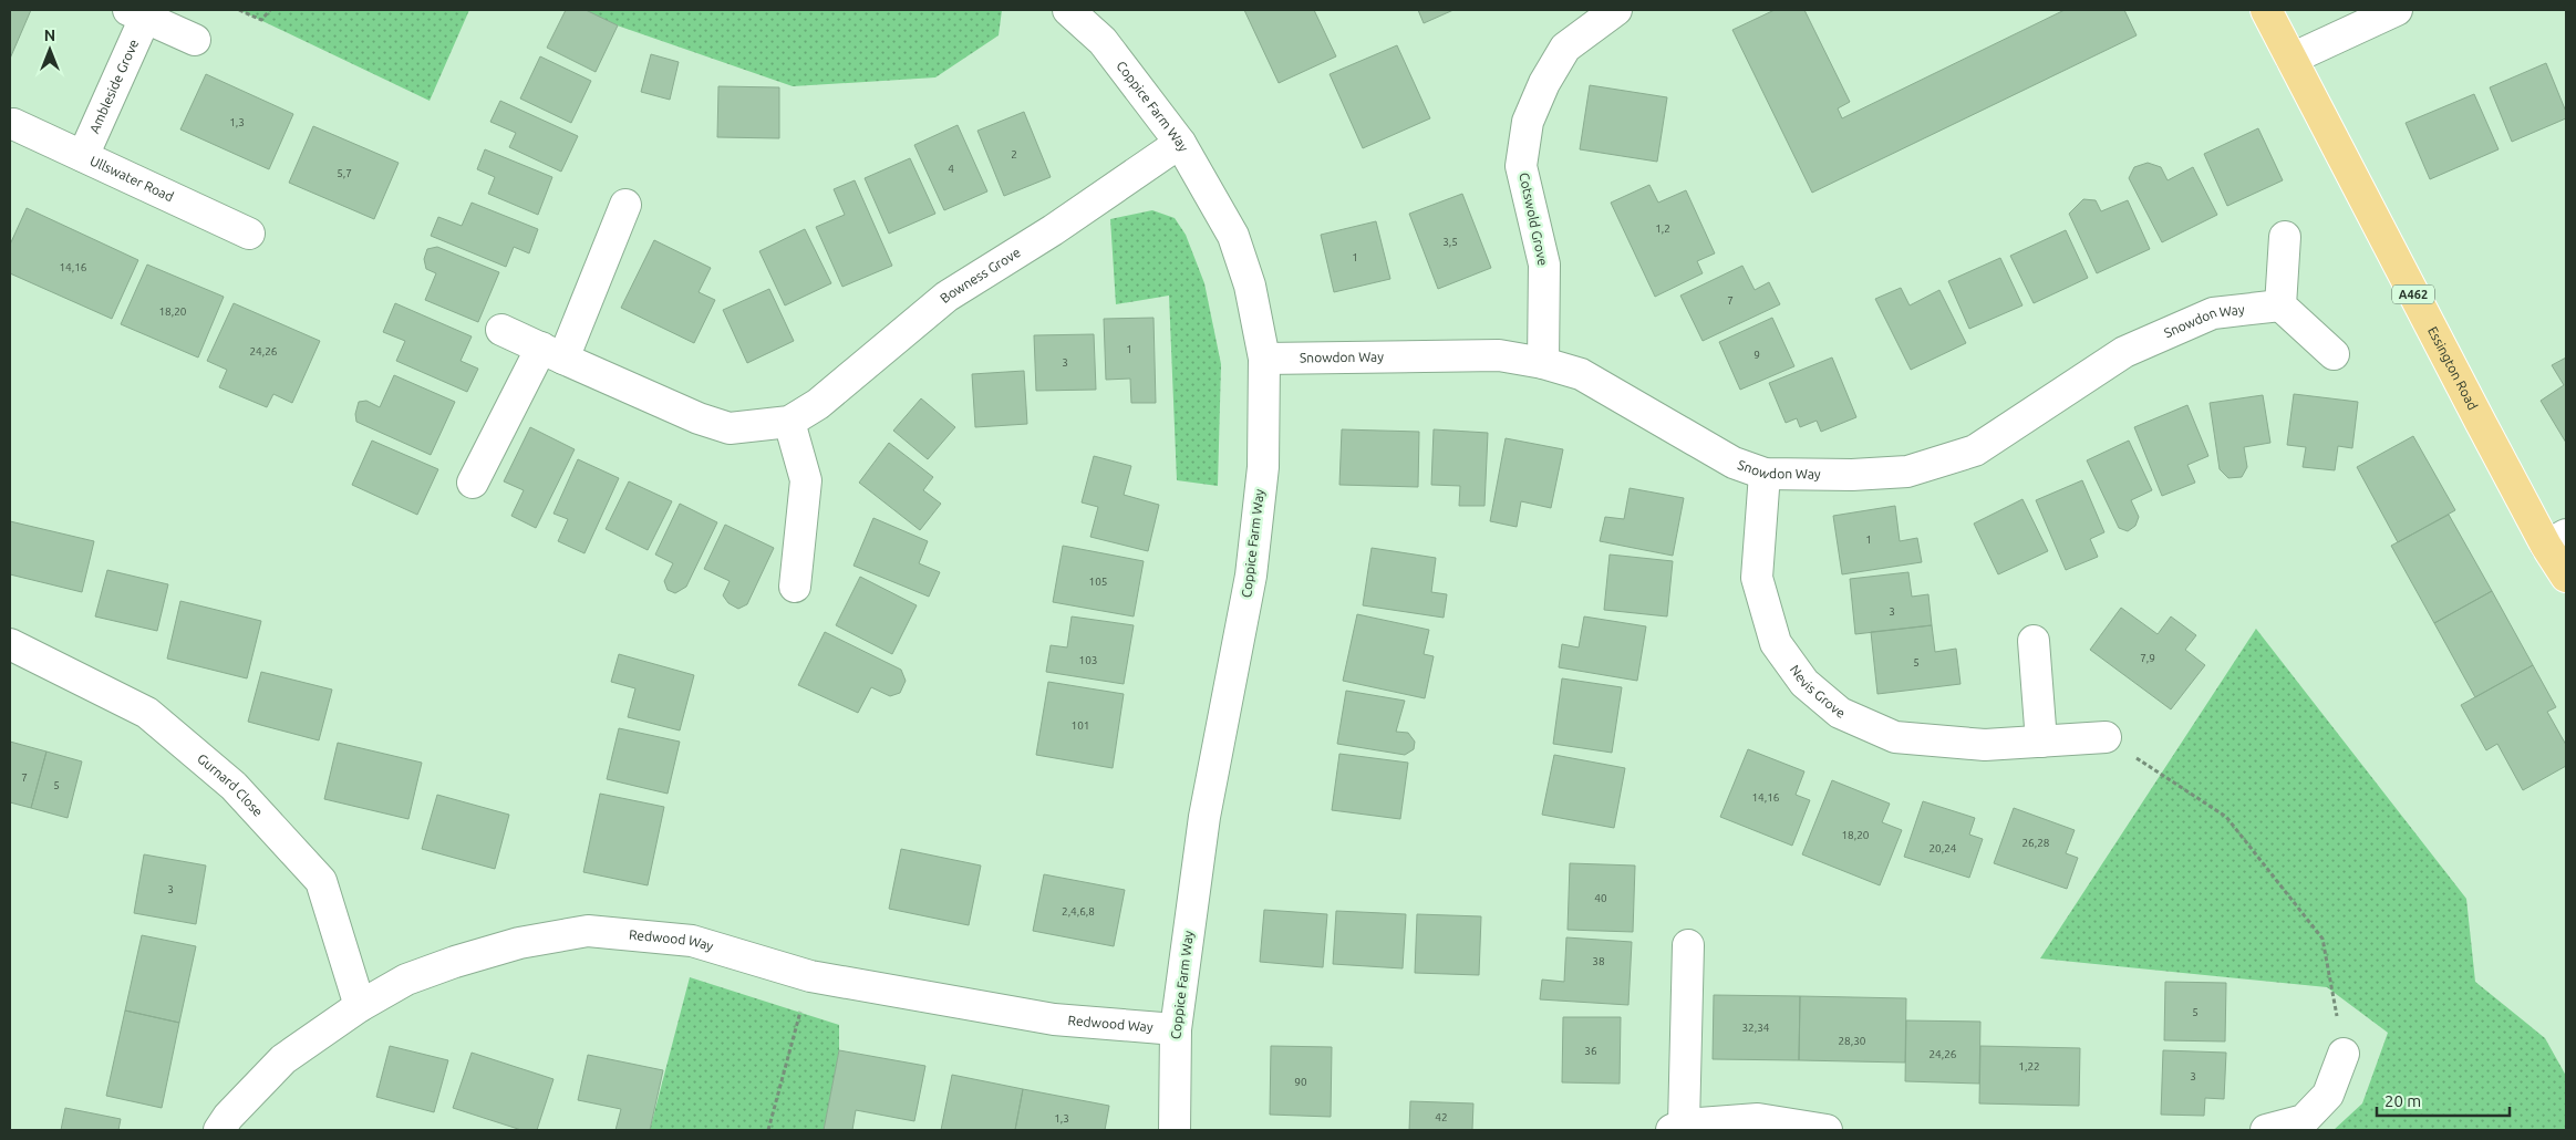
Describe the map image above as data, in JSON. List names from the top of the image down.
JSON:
{
  "streets": {
    "main road": ["A462", "Essington Road"],
    "street": [
      "Ambleside Grove",
      "Coppice Farm Way",
      "Ullswater Road",
      "Cotswold Grove",
      "Bowness Grove",
      "Snowdon Way",
      "Nevis Grove",
      "Gurnard Close",
      "Redwood Way"
    ]
  },
  "crossings": [
    ["Ambleside Grove", "Ullswater Road"],
    ["Coppice Farm Way", "Bowness Grove"],
    ["Coppice Farm Way", "Snowdon Way"],
    ["Coppice Farm Way", "Redwood Way"],
    ["Cotswold Grove", "Snowdon Way"],
    ["Snowdon Way", "Nevis Grove"],
    ["Gurnard Close", "Redwood Way"]
  ],
  "house_numbers": [
    "1,3",
    "2",
    "4",
    "5,7",
    "1,2",
    "3,5",
    "1",
    "14,16",
    "7",
    "18,20",
    "1",
    "24,26",
    "9",
    "3",
    "1",
    "105",
    "3",
    "7,9",
    "103",
    "5",
    "101",
    "7",
    "5",
    "14,16",
    "18,20",
    "26,28",
    "20,24",
    "3",
    "40",
    "2,4,6,8",
    "38",
    "5",
    "32,34",
    "28,30",
    "36",
    "24,26",
    "1,22",
    "3",
    "90",
    "42",
    "1,3"
  ],
  "scale_bar": "20 m",
  "north": "top"
}
